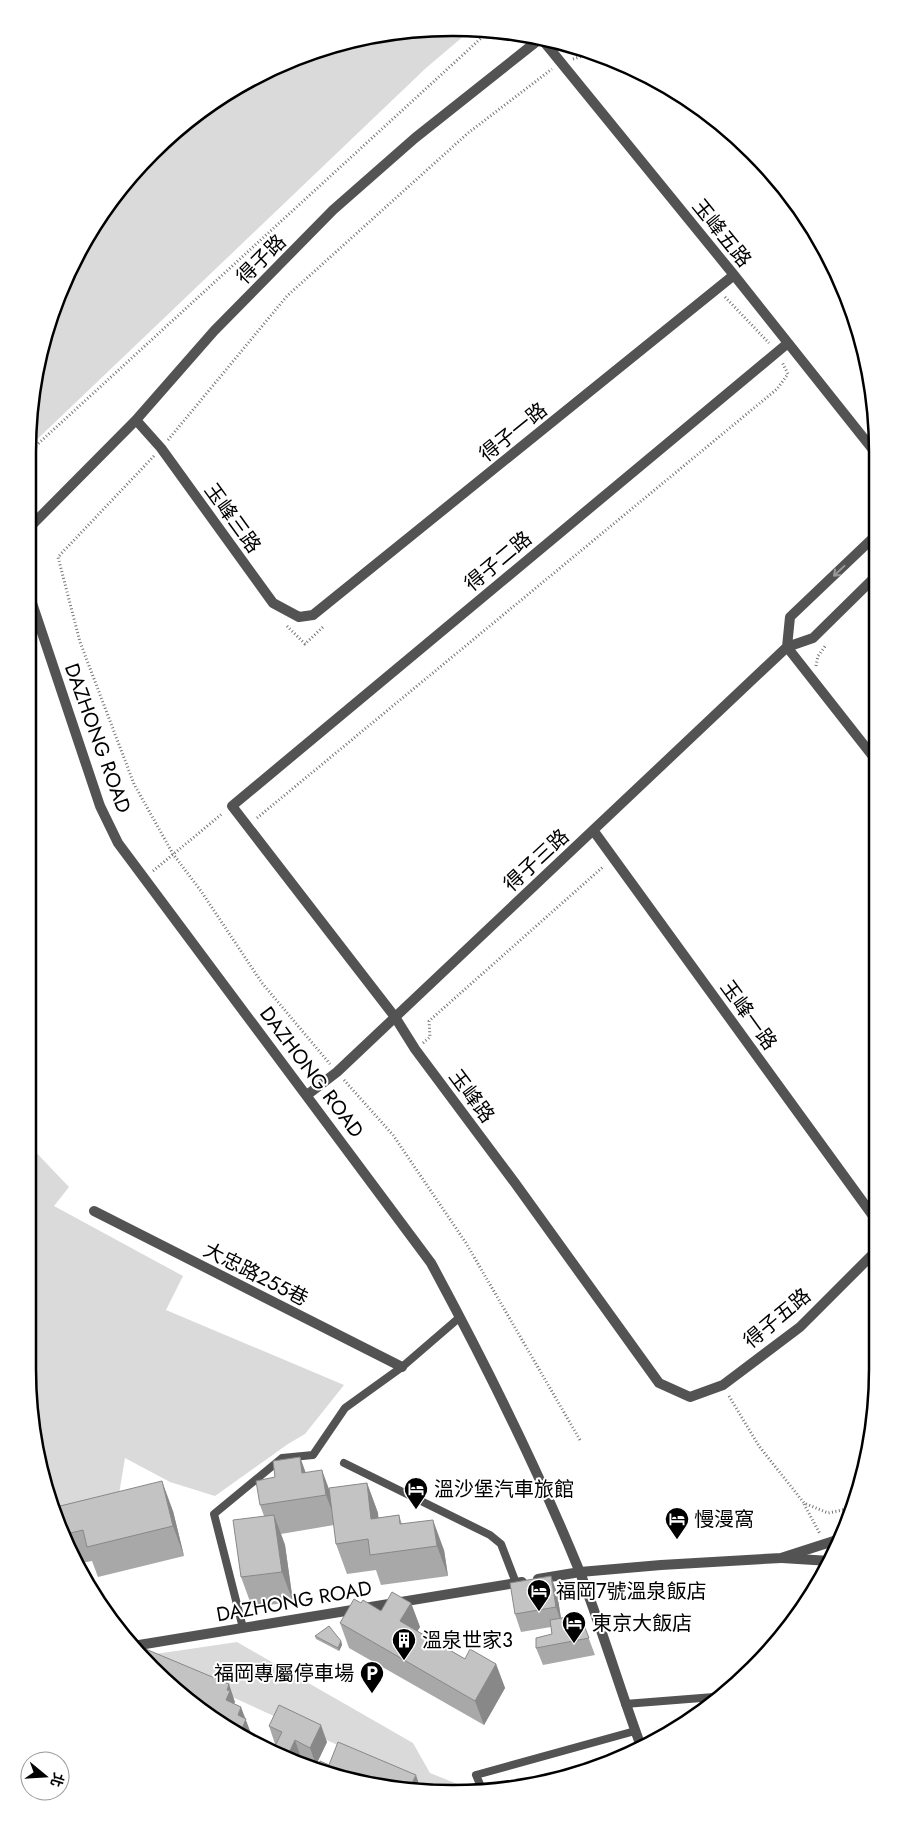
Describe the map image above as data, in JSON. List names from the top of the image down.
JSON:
{
  "streets": {
    "street": [
      "玉峰五路",
      "得子路",
      "得子一路",
      "玉峰三路",
      "得子二路",
      "DAZHONG ROAD",
      "得子三路",
      "玉峰一路",
      "玉峰路",
      "大忠路255巷",
      "得子五路"
    ]
  },
  "crossings": [
    ["玉峰五路", "得子一路"],
    ["玉峰五路", "得子二路"],
    ["得子路", "玉峰三路"],
    ["得子一路", "玉峰三路"],
    ["得子二路", "玉峰路"],
    ["DAZHONG ROAD", "得子三路"],
    ["得子三路", "玉峰一路"],
    ["得子三路", "玉峰路"],
    ["玉峰路", "得子五路"]
  ],
  "places": {
    "hotel": [
      "溫沙堡汽車旅館",
      "慢漫窩",
      "福岡7號溫泉飯店",
      "東京大飯店"
    ],
    "building": ["溫泉世家3"],
    "parking": ["福岡專屬停車場"]
  },
  "north": "right"
}
